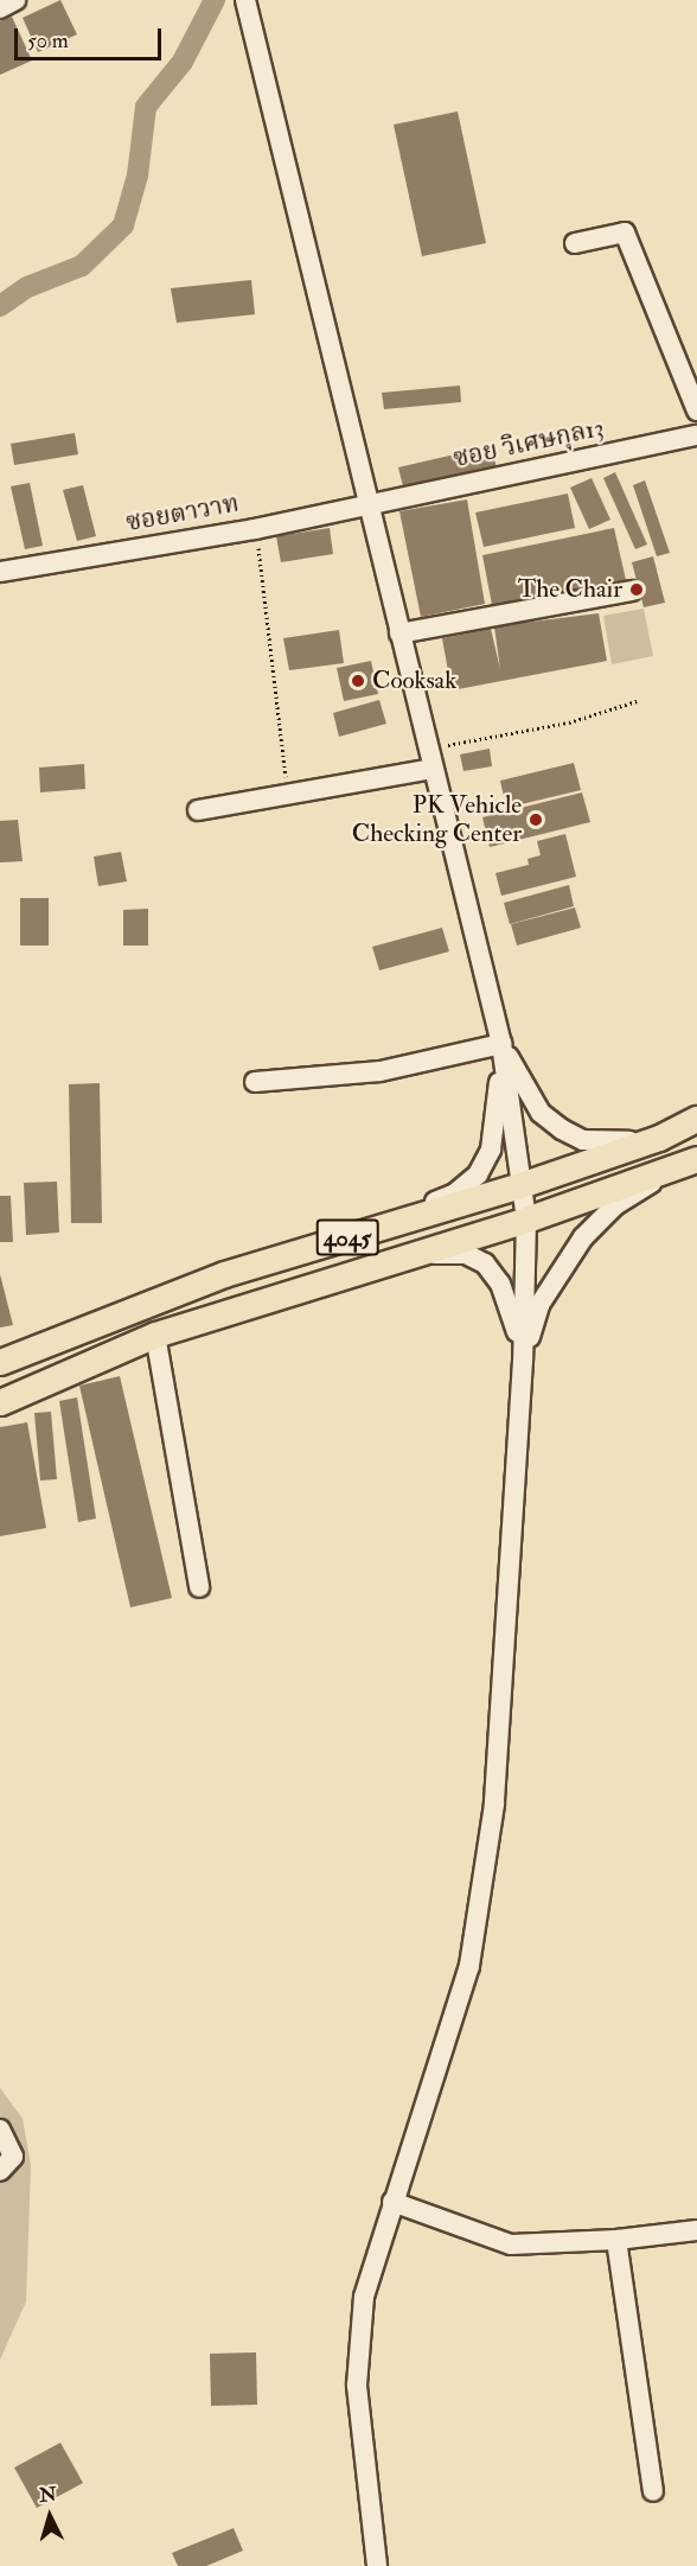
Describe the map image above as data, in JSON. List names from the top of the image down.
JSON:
{
  "streets": {
    "main road": ["4045"],
    "street": ["ซอย วิเศษกุล13", "ซอยตาวาท"]
  },
  "crossings": [
    ["ซอย วิเศษกุล13", "ซอยตาวาท"]
  ],
  "places": ["The Chair", "Cooksak", "PK Vehicle Checking Center"],
  "scale_bar": "50 m",
  "north": "top"
}
